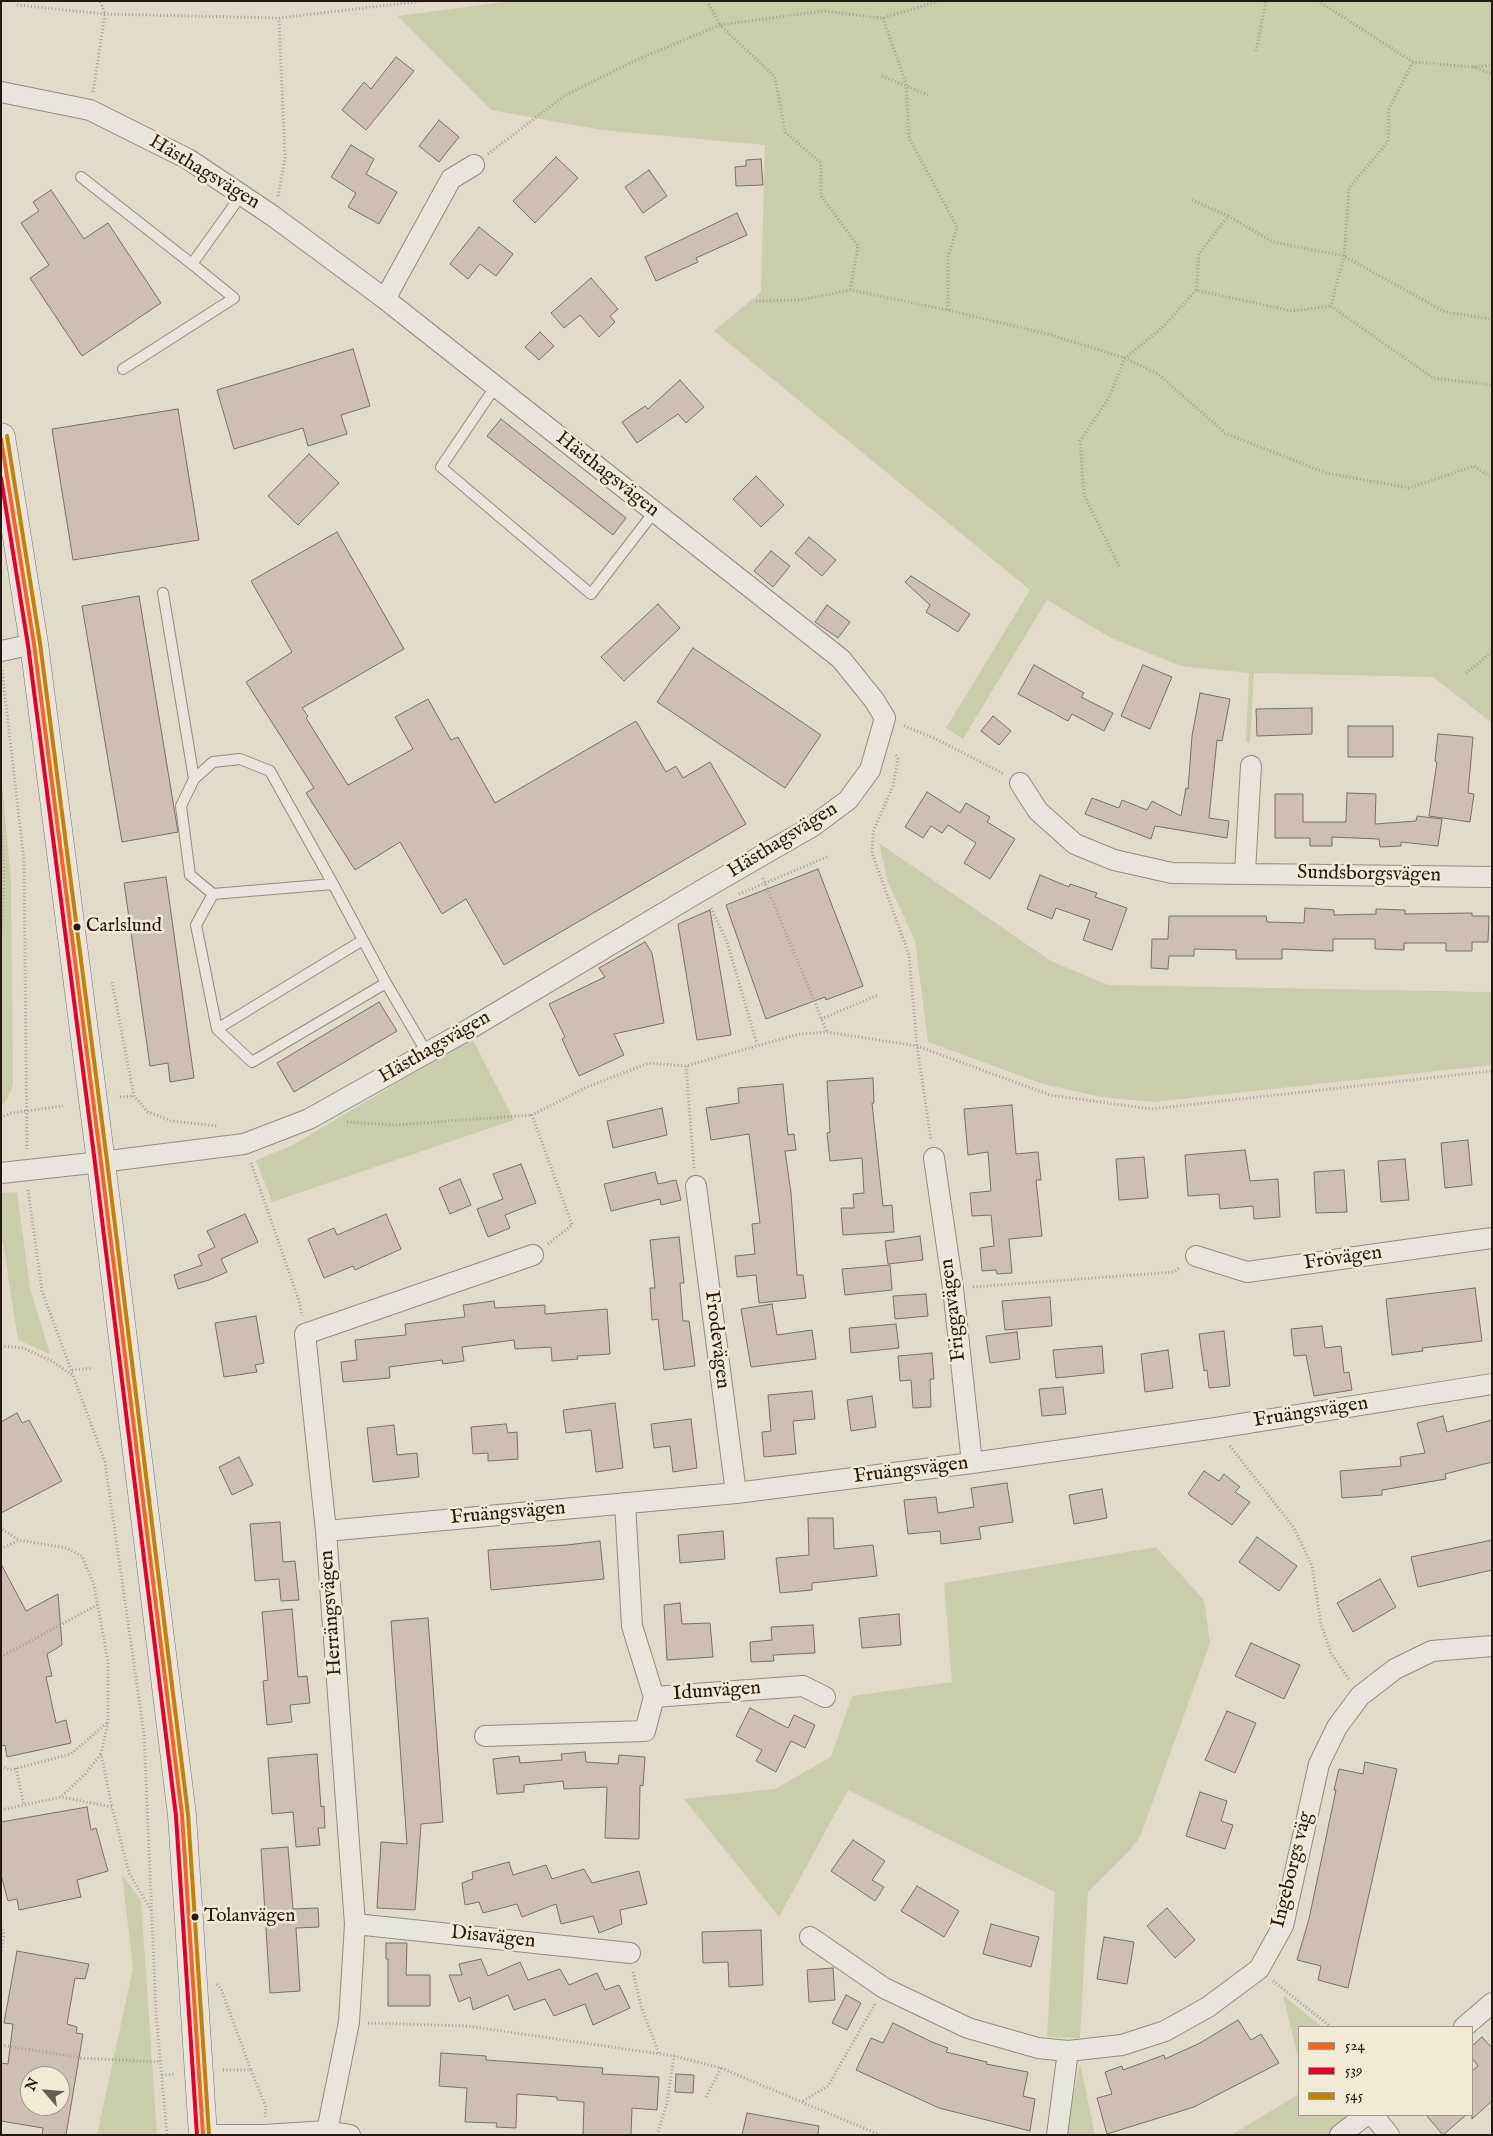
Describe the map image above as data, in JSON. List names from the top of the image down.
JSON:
{
  "streets": {
    "street": [
      "Hästhagsvägen",
      "Sundsborgsvägen",
      "Frövägen",
      "Friggavägen",
      "Frodevägen",
      "Fruängsvägen",
      "Herrängsvägen",
      "Idunvägen",
      "Ingeborgs väg",
      "Disavägen"
    ]
  },
  "crossings": [
    ["Friggavägen", "Fruängsvägen"],
    ["Frodevägen", "Fruängsvägen"],
    ["Fruängsvägen", "Herrängsvägen"],
    ["Fruängsvägen", "Idunvägen"],
    ["Herrängsvägen", "Disavägen"]
  ],
  "places": ["Carlslund", "Tolanvägen"],
  "lines": ["transit line 545", "transit line 524", "transit line 539"],
  "legend": ["524", "539", "545"],
  "north": "top left"
}
